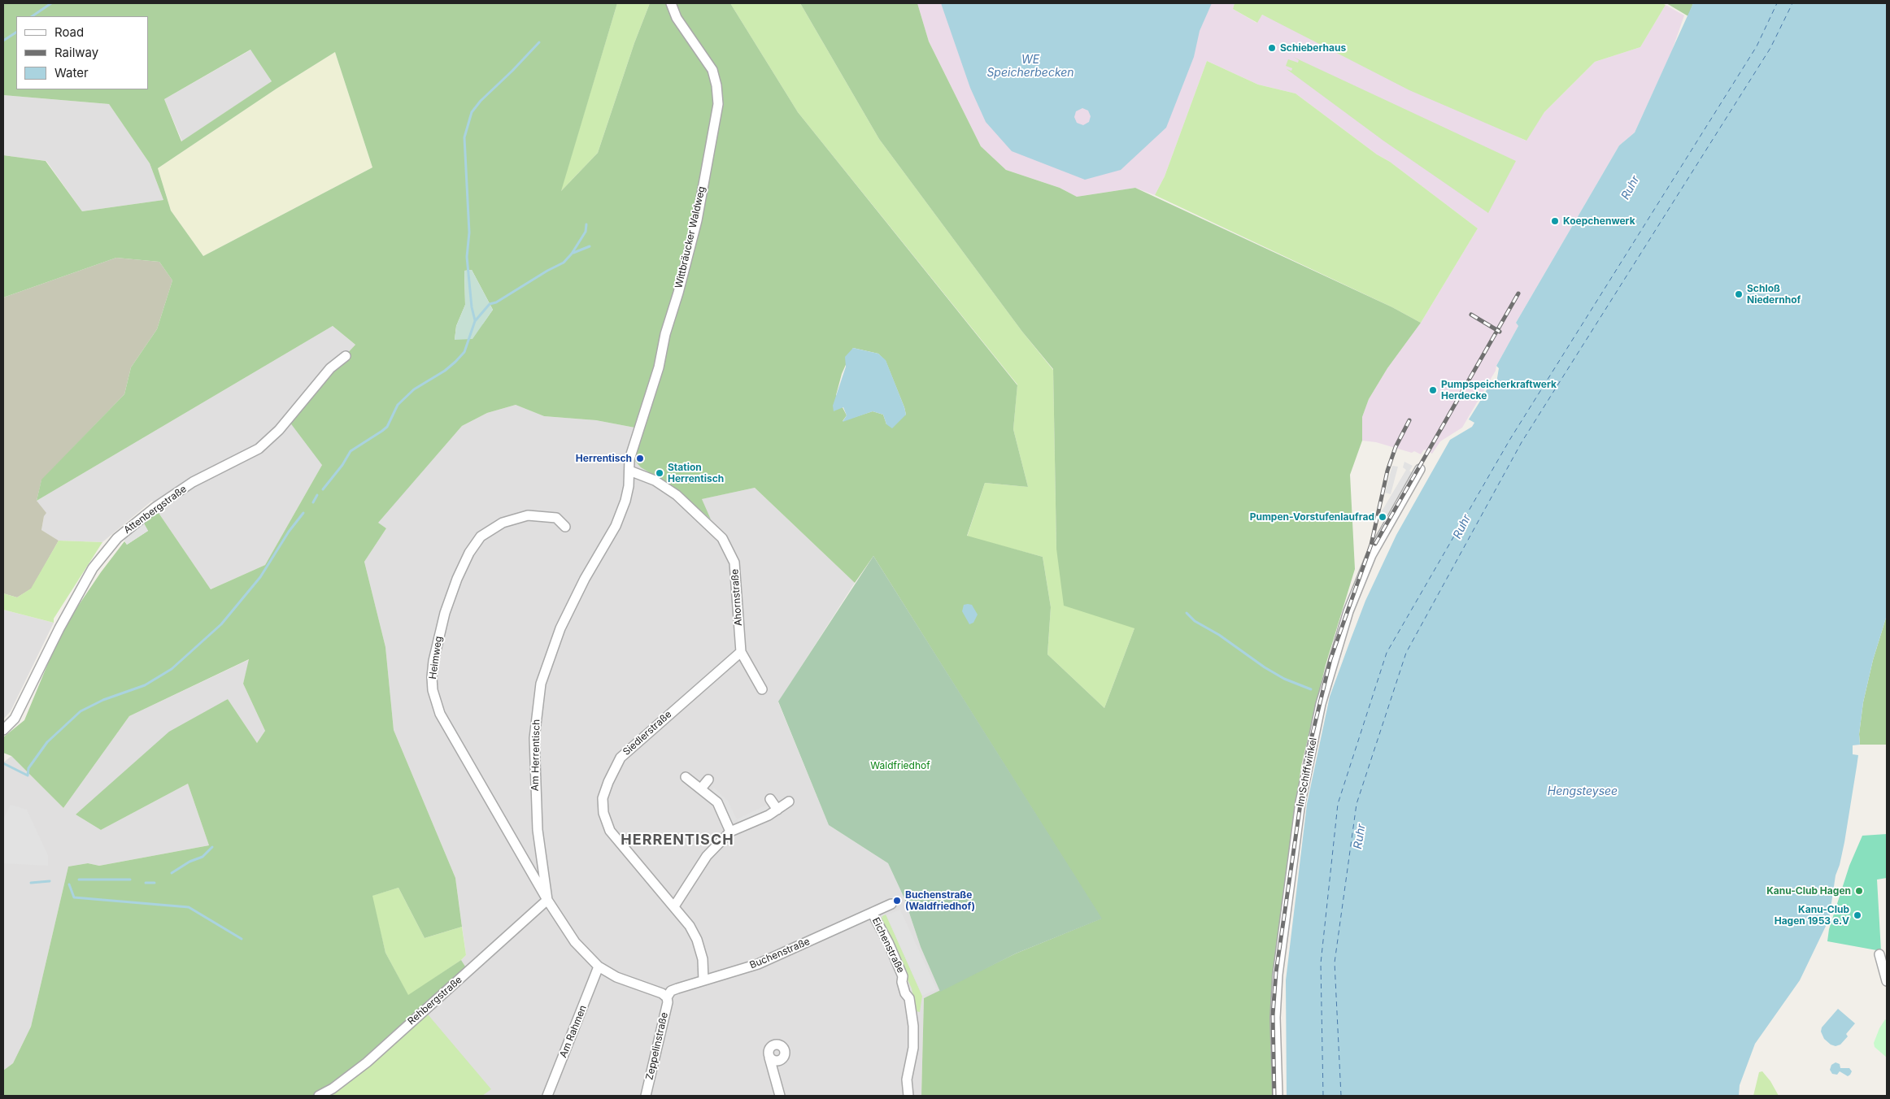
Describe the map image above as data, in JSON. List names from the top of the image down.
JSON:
{
  "streets": {
    "street": [
      "Wittbräucker Waldweg",
      "Attenbergstraße",
      "Ahornstraße",
      "Heimweg",
      "Siedlerstraße",
      "Am Herrentisch",
      "Im Schiffwinkel",
      "Eichenstraße",
      "Buchenstraße",
      "Rehbergstraße",
      "Am Rahmen",
      "Zeppelinstraße"
    ]
  },
  "crossings": [
    ["Wittbräucker Waldweg", "Ahornstraße"],
    ["Wittbräucker Waldweg", "Am Herrentisch"],
    ["Ahornstraße", "Siedlerstraße"],
    ["Ahornstraße", "Am Herrentisch"],
    ["Heimweg", "Am Herrentisch"],
    ["Heimweg", "Rehbergstraße"],
    ["Siedlerstraße", "Buchenstraße"],
    ["Am Herrentisch", "Buchenstraße"],
    ["Am Herrentisch", "Rehbergstraße"],
    ["Am Herrentisch", "Am Rahmen"],
    ["Am Herrentisch", "Zeppelinstraße"],
    ["Eichenstraße", "Buchenstraße"],
    ["Buchenstraße", "Zeppelinstraße"]
  ],
  "districts": ["HERRENTISCH"],
  "water": ["WE Speicherbecken", "Ruhr", "Hengsteysee"],
  "parks": ["Waldfriedhof"],
  "places": [
    "Schieberhaus",
    "Koepchenwerk",
    "Schloß Niedernhof",
    "Pumpspeicherkraftwerk Herdecke",
    "Herrentisch",
    "Station Herrentisch",
    "Pumpen-Vorstufenlaufrad",
    "Kanu-Club Hagen",
    "Buchenstraße (Waldfriedhof)",
    "Kanu-Club Hagen 1953 e.V"
  ],
  "legend": ["Road", "Railway", "Water"]
}
